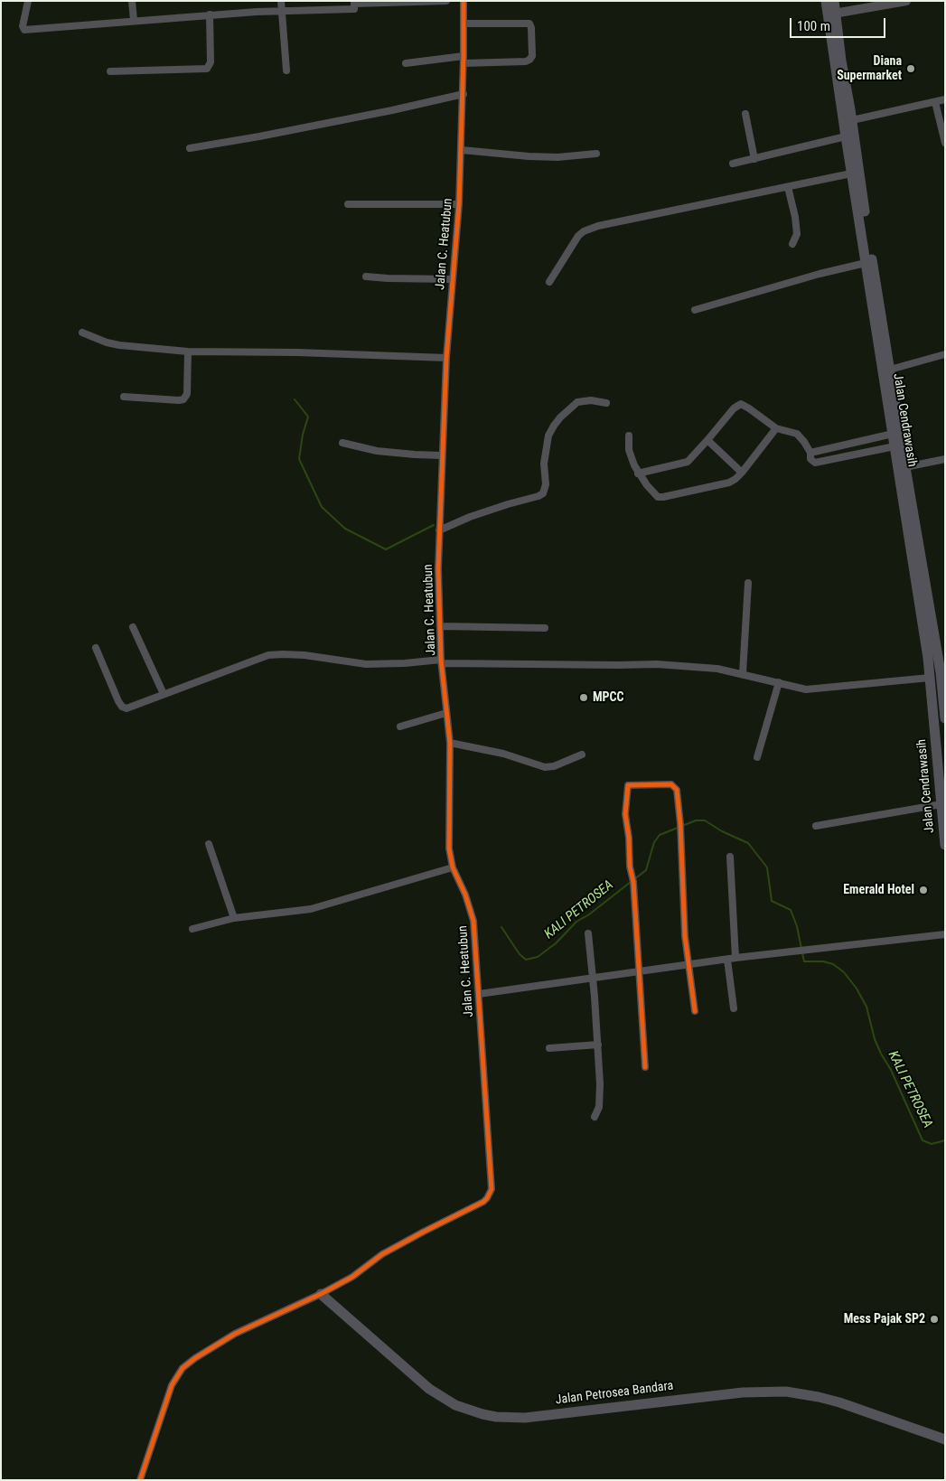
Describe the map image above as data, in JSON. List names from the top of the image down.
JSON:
{
  "streets": {
    "main road": ["Jalan Cendrawasih", "Jalan Petrosea Bandara"],
    "street": ["Jalan C. Heatubun"]
  },
  "crossings": [
    ["Jalan C. Heatubun", "Jalan Petrosea Bandara"]
  ],
  "water": ["KALI PETROSEA"],
  "places": [
    "Diana Supermarket",
    "MPCC",
    "Emerald Hotel",
    "Mess Pajak SP2"
  ],
  "scale_bar": "100 m"
}
